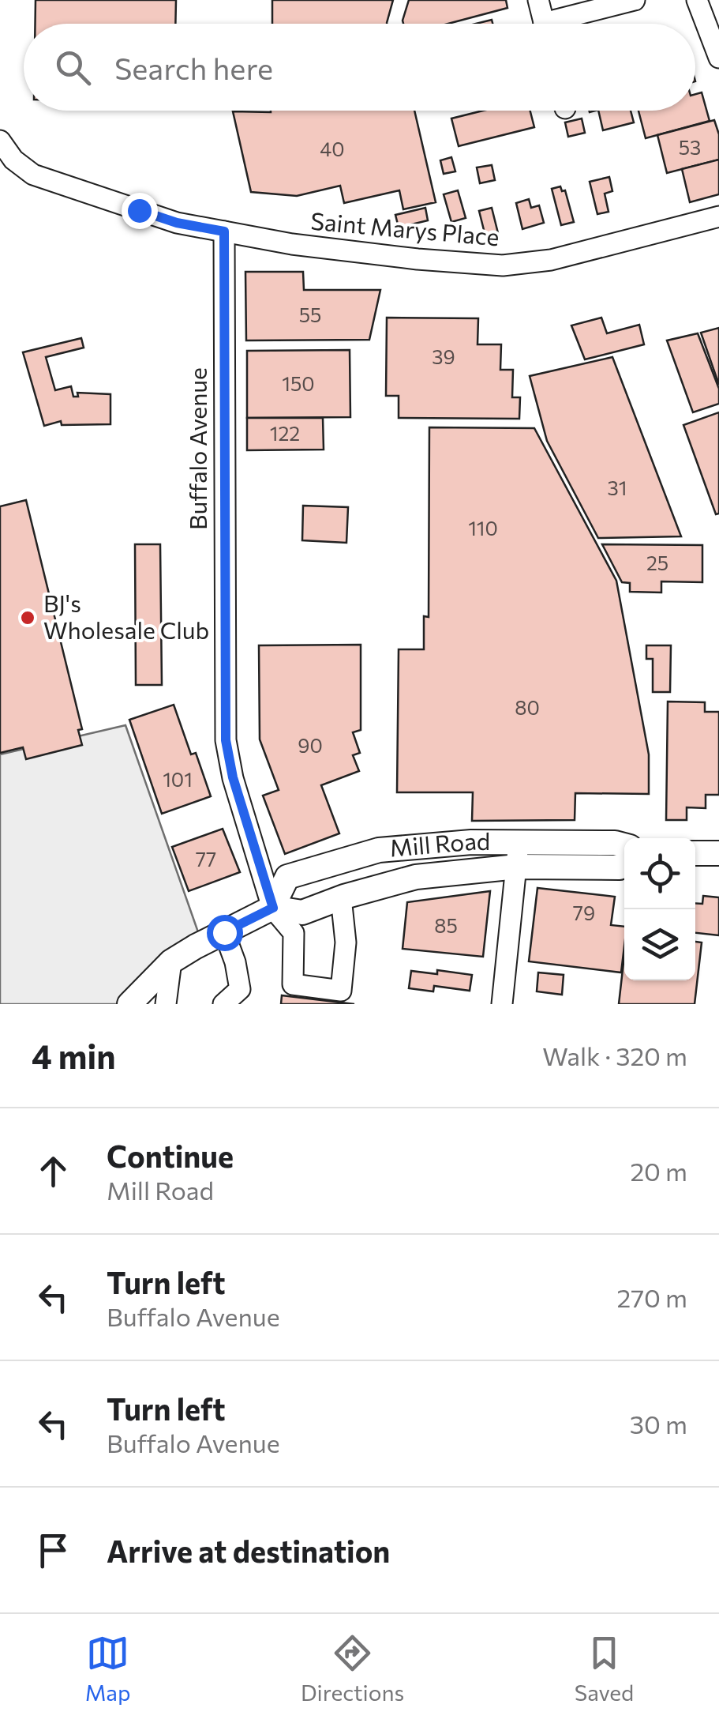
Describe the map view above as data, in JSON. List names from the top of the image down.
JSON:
{
  "streets": {
    "main road": ["Mill Road"],
    "street": ["Saint Marys Place", "Buffalo Avenue"]
  },
  "crossings": [
    ["Saint Marys Place", "Buffalo Avenue"],
    ["Buffalo Avenue", "Mill Road"]
  ],
  "places": ["BJ's Wholesale Club"],
  "house_numbers": [
    "53",
    "40",
    "55",
    "39",
    "150",
    "122",
    "31",
    "110",
    "25",
    "80",
    "90",
    "101",
    "77",
    "79",
    "85"
  ],
  "page": {
    "search": "Search here",
    "heading": ["4 min", "Walk · 320 m"],
    "list": [
      ["Continue", "Mill Road", "20 m"],
      ["Turn left", "Buffalo Avenue", "270 m"],
      ["Turn left", "Buffalo Avenue", "30 m"],
      "Arrive at destination"
    ],
    "nav": ["Map", "Directions", "Saved"]
  }
}
